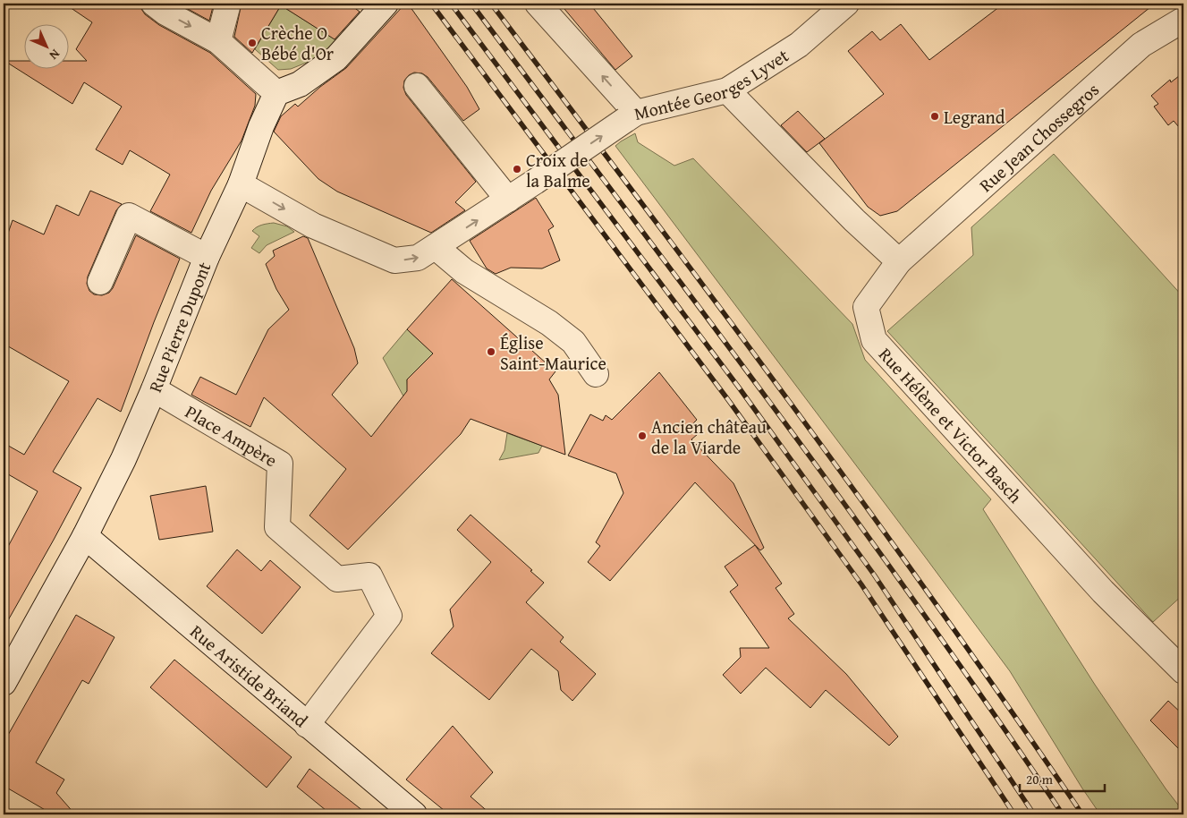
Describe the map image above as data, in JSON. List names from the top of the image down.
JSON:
{
  "streets": {
    "street": [
      "Montée Georges Lyvet",
      "Rue Jean Chossegros",
      "Rue Pierre Dupont",
      "Rue Hélène et Victor Basch",
      "Place Ampère",
      "Rue Aristide Briand"
    ]
  },
  "crossings": [
    ["Rue Jean Chossegros", "Rue Hélène et Victor Basch"],
    ["Rue Pierre Dupont", "Place Ampère"],
    ["Rue Pierre Dupont", "Rue Aristide Briand"],
    ["Place Ampère", "Rue Aristide Briand"]
  ],
  "one_way": ["Montée Georges Lyvet"],
  "places": [
    "Crèche O Bébé d'Or",
    "Legrand",
    "Croix de la Balme",
    "Église Saint-Maurice",
    "Ancien château de la Viarde"
  ],
  "scale_bar": "20 m",
  "north": "bottom right"
}
